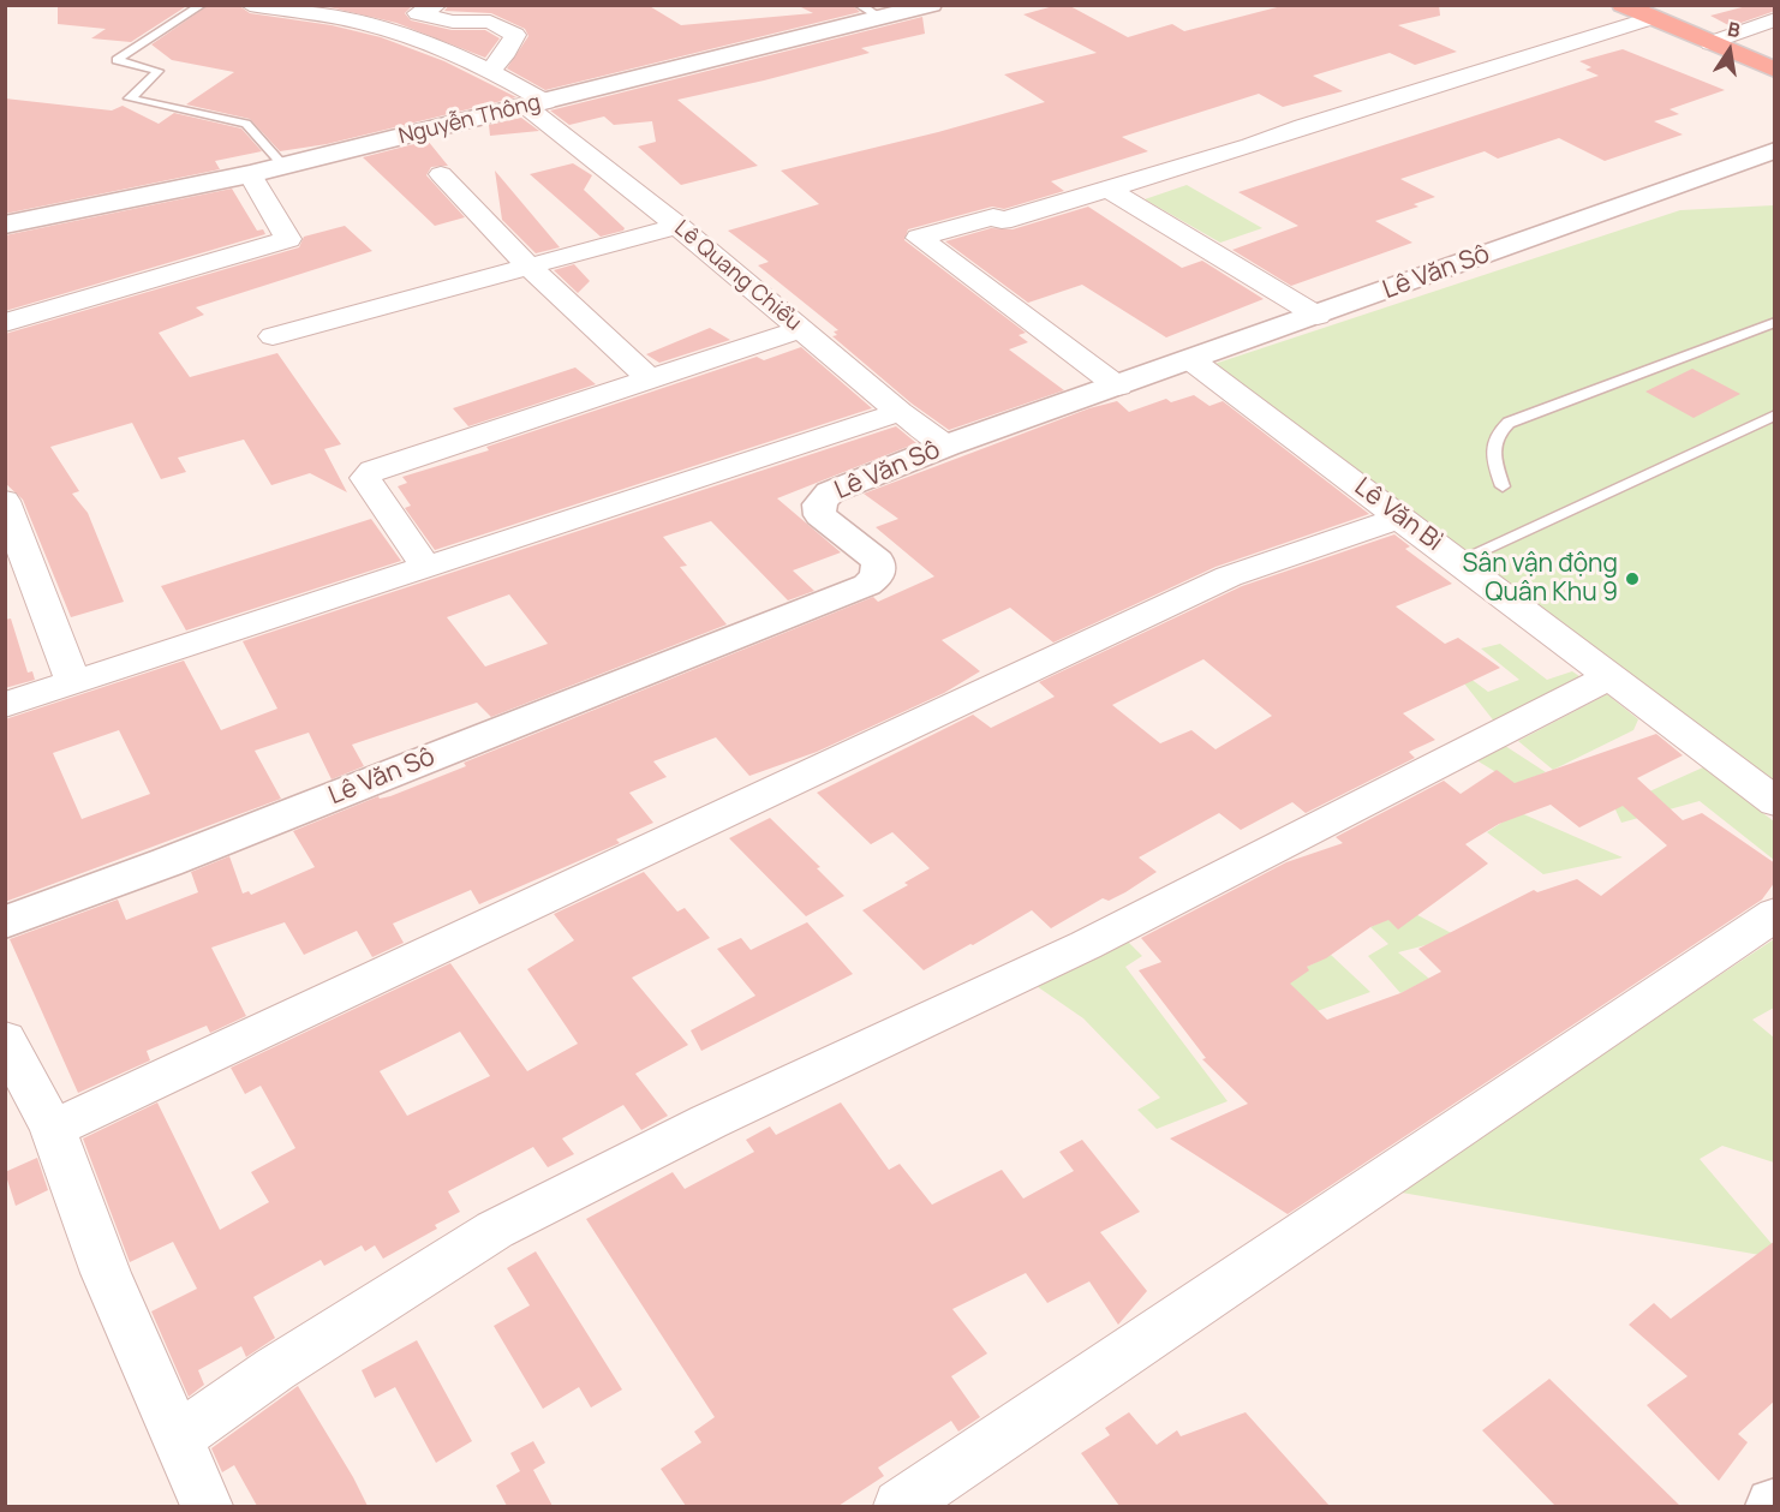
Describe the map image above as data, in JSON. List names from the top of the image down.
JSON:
{
  "streets": {
    "street": [
      "Nguyễn Thông",
      "Lê Văn Sô",
      "Lê Quang Chiểu",
      "Lê Văn Bì"
    ]
  },
  "crossings": [
    ["Nguyễn Thông", "Lê Quang Chiểu"],
    ["Lê Văn Sô", "Lê Quang Chiểu"],
    ["Lê Văn Sô", "Lê Văn Bì"]
  ],
  "places": ["Sân vận động Quân Khu 9"],
  "north": "top"
}
